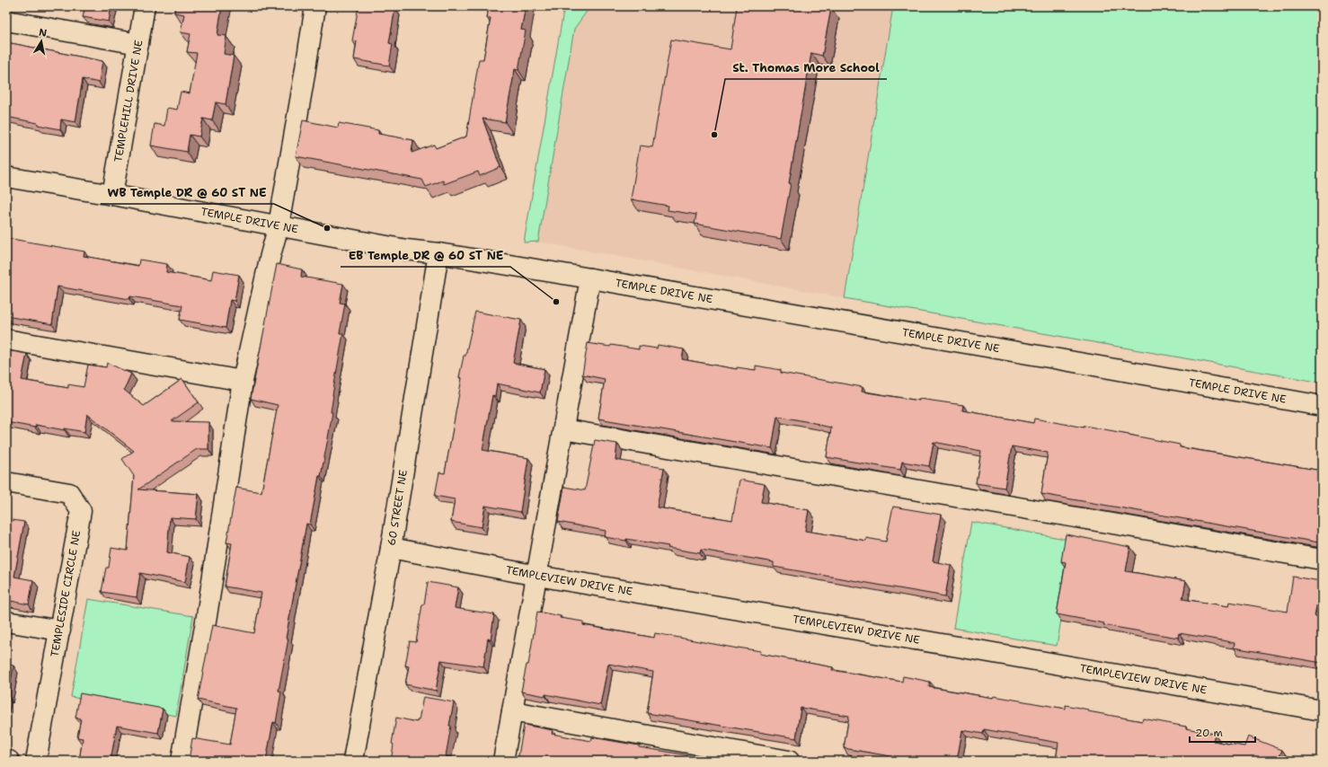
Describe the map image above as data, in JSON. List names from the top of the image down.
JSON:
{
  "streets": {
    "street": [
      "TEMPLEHILL DRIVE NE",
      "TEMPLE DRIVE NE",
      "60 STREET NE",
      "TEMPLEVIEW DRIVE NE",
      "TEMPLESIDE CIRCLE NE"
    ]
  },
  "crossings": [
    ["TEMPLEHILL DRIVE NE", "TEMPLE DRIVE NE"],
    ["TEMPLE DRIVE NE", "60 STREET NE"],
    ["60 STREET NE", "TEMPLEVIEW DRIVE NE"]
  ],
  "places": ["St. Thomas More School", "WB Temple DR @ 60 ST NE", "EB Temple DR @ 60 ST NE"],
  "scale_bar": "20 m",
  "north": "top"
}
